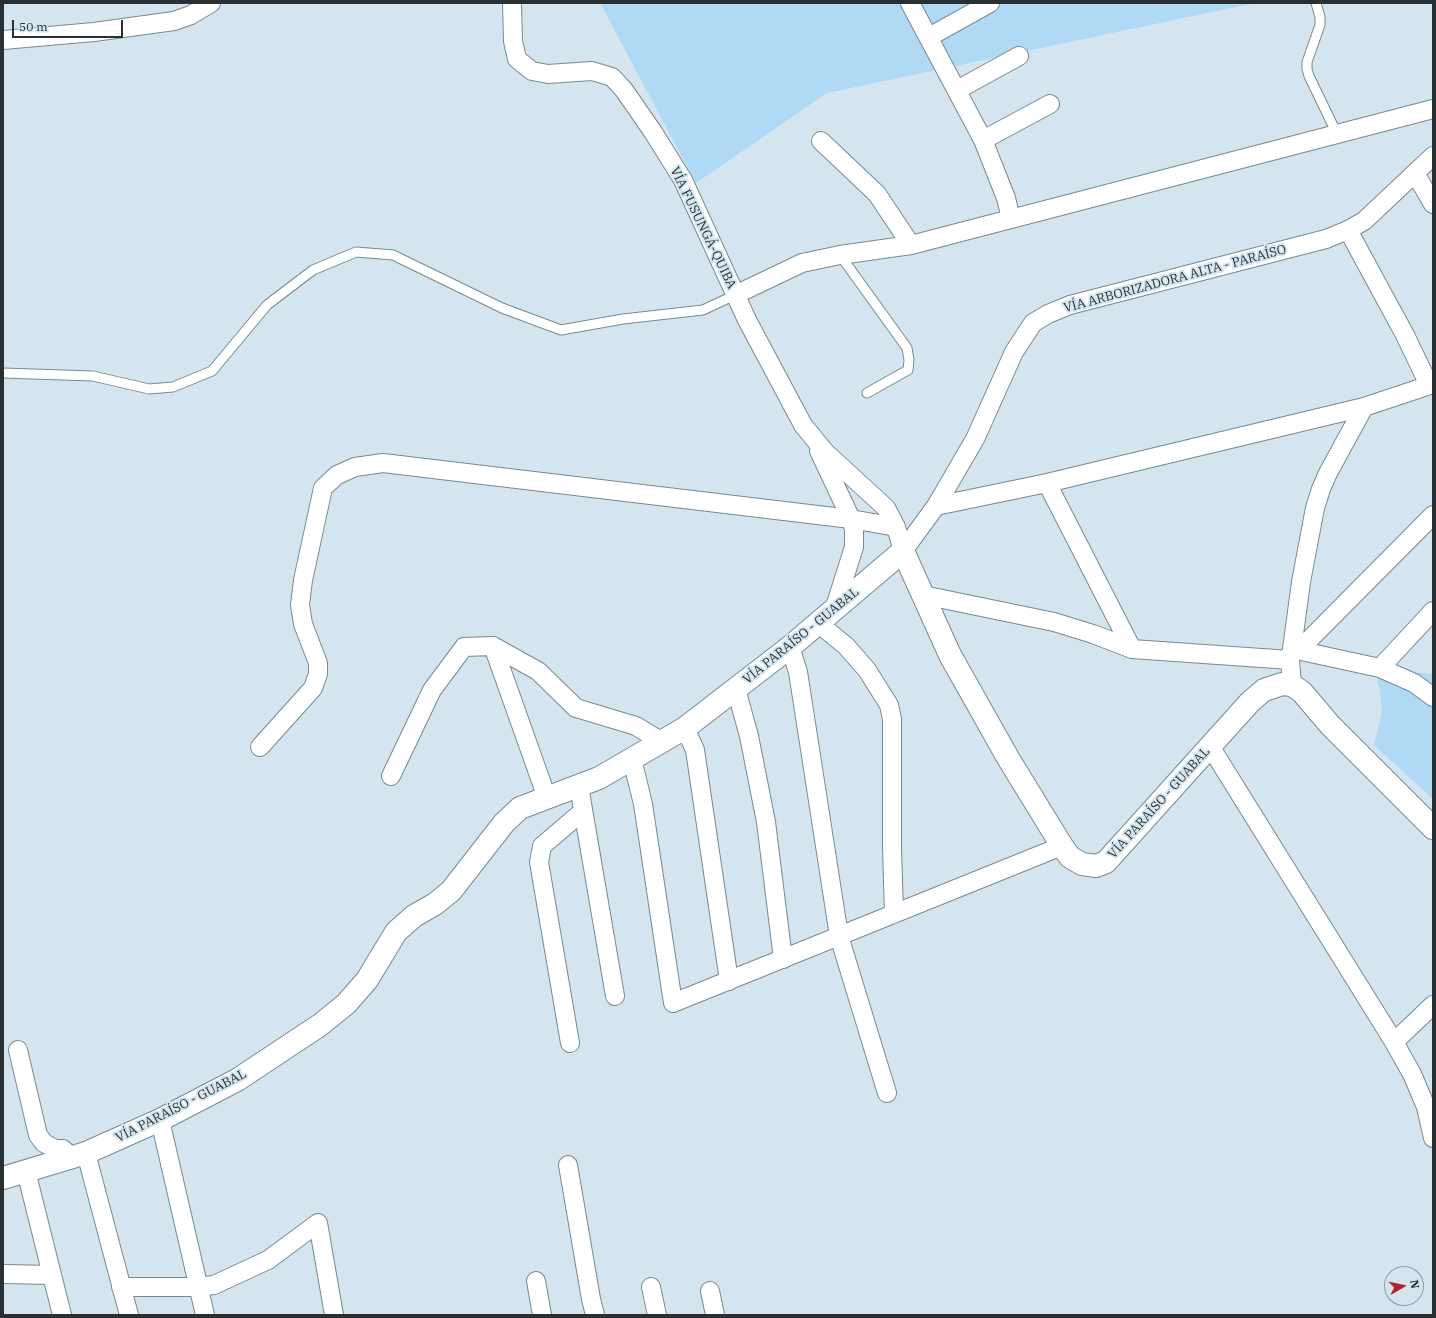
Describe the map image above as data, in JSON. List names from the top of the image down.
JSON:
{
  "streets": {
    "street": ["VÍA FUSUNGÁ-QUIBA", "VÍA ARBORIZADORA ALTA - PARAÍSO", "VÍA PARAÍSO - GUABAL"]
  },
  "crossings": [
    ["VÍA ARBORIZADORA ALTA - PARAÍSO", "VÍA PARAÍSO - GUABAL"]
  ],
  "scale_bar": "50 m",
  "north": "right"
}
